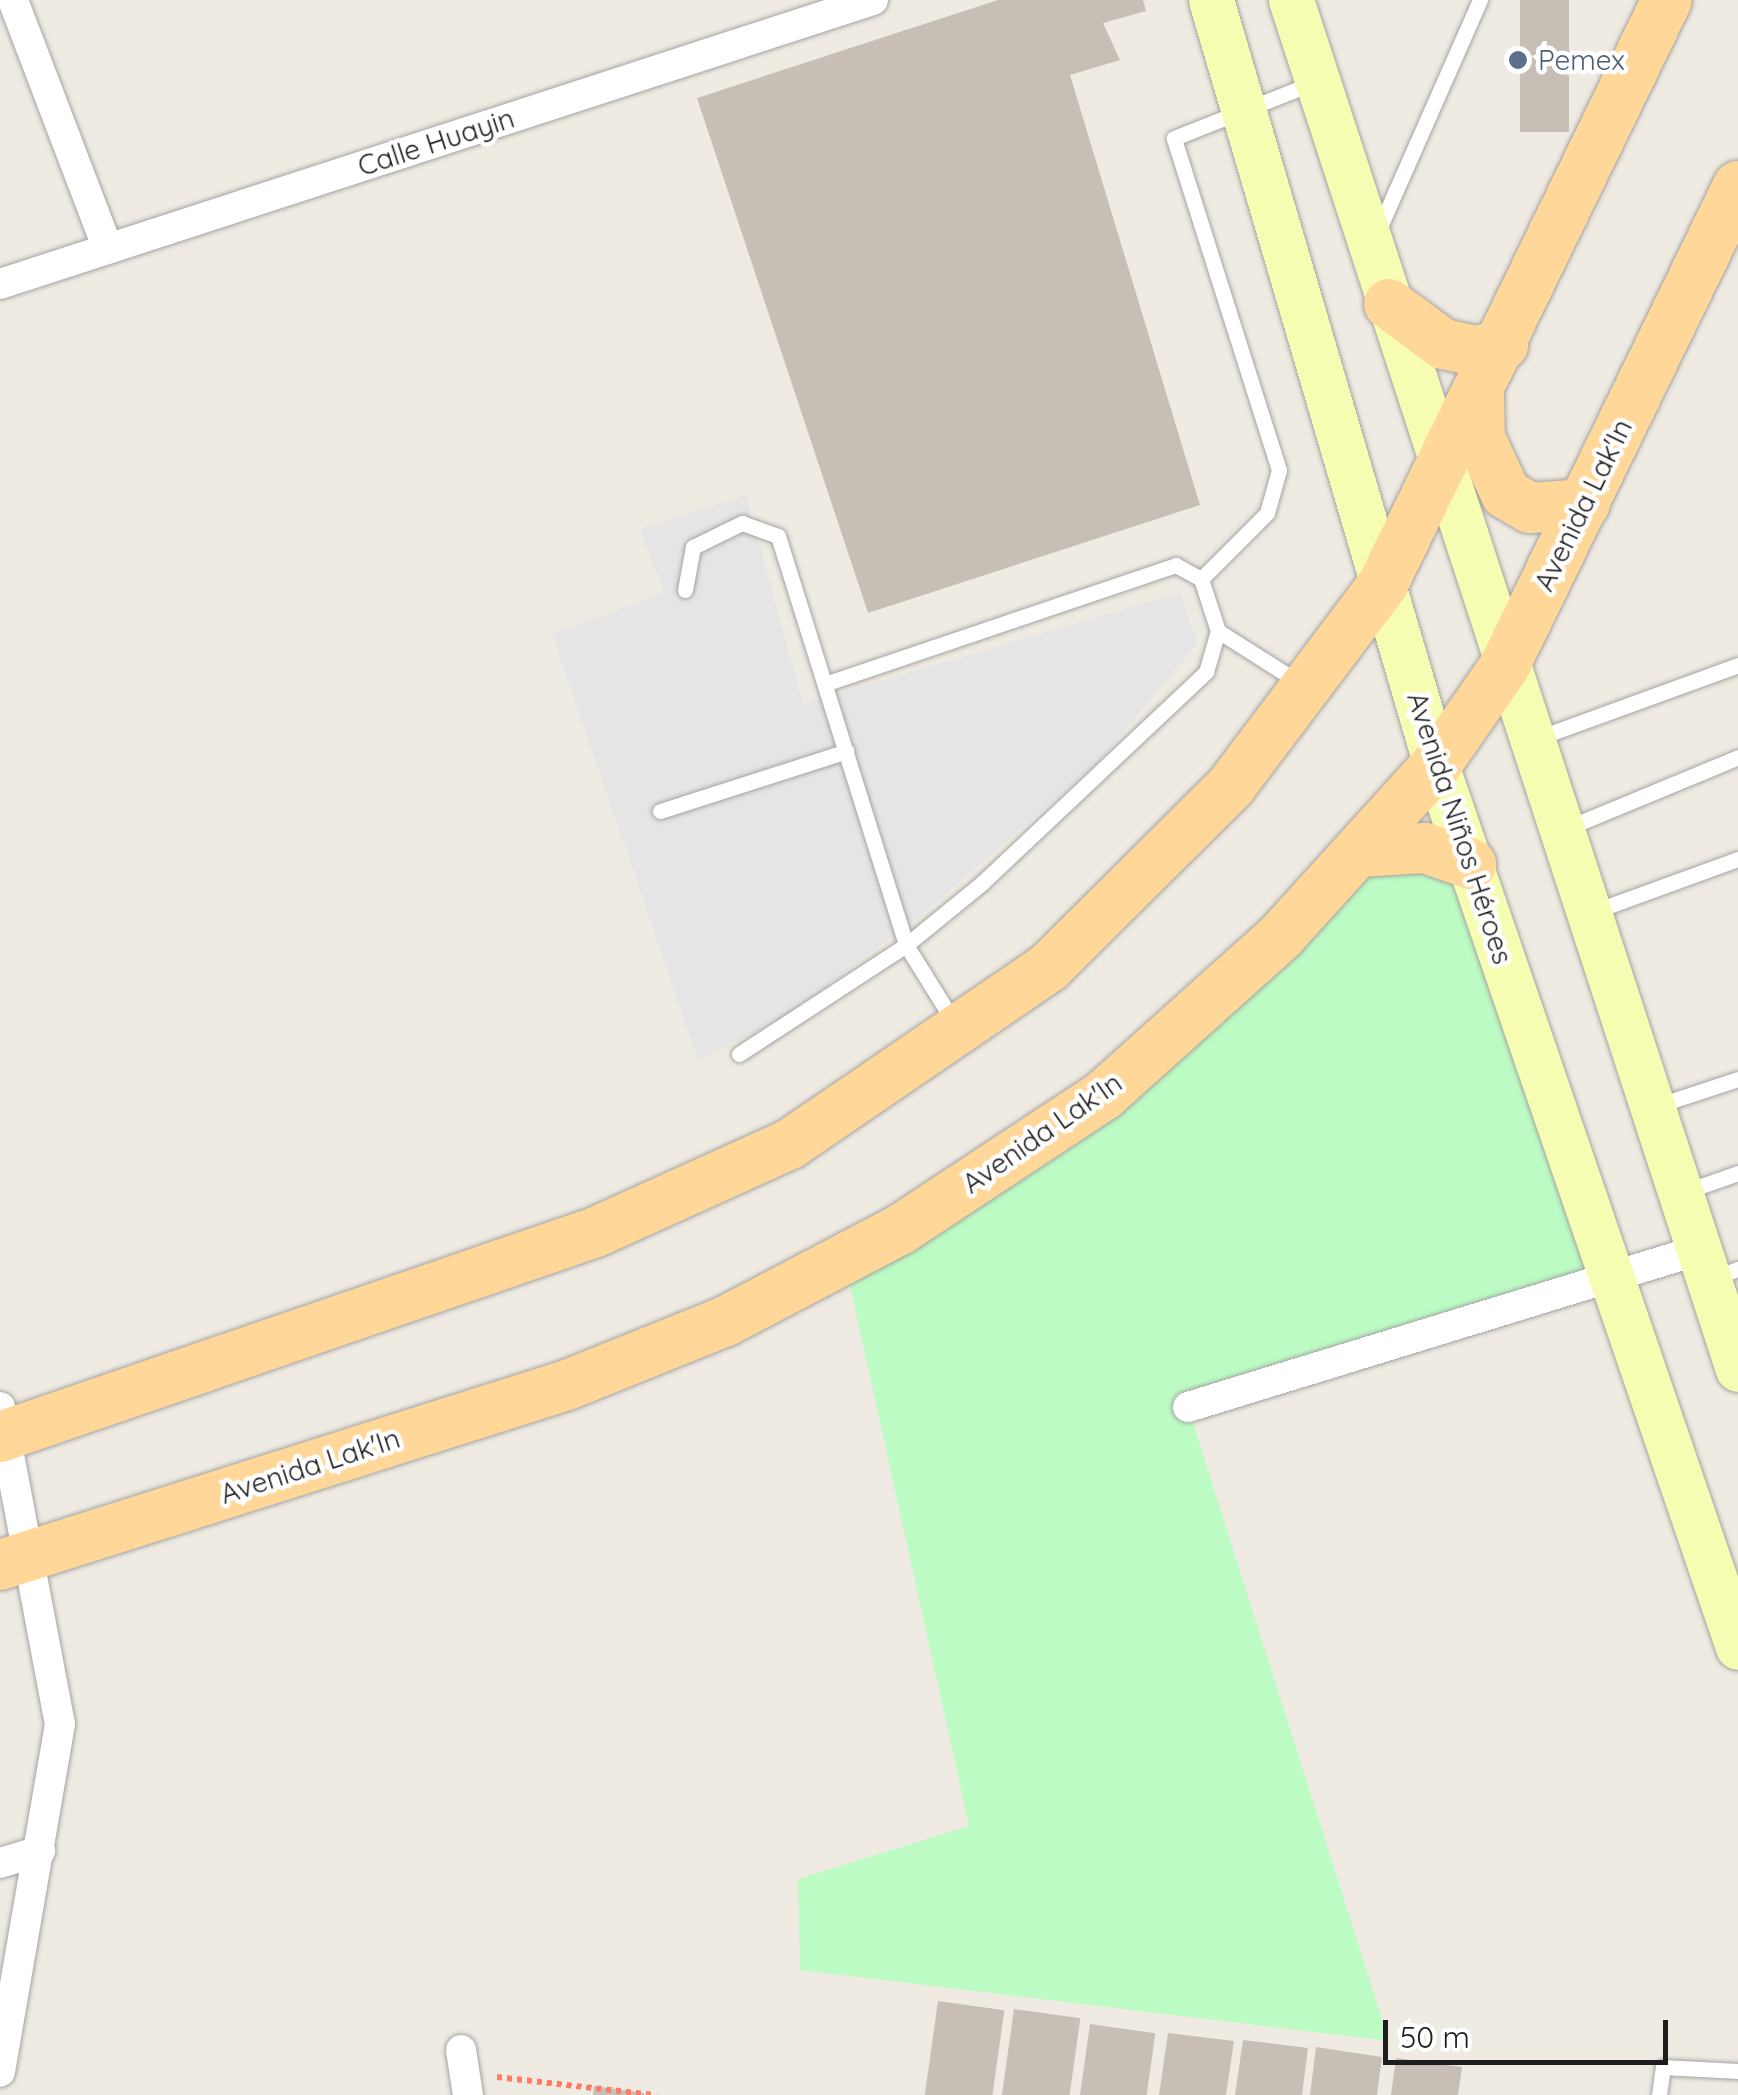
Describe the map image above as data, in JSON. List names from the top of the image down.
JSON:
{
  "streets": {
    "main road": ["Avenida Lak'In", "Avenida Niños Héroes"],
    "street": ["Calle Huayin"]
  },
  "crossings": [
    ["Avenida Lak'In", "Avenida Niños Héroes"]
  ],
  "places": ["Pemex"],
  "scale_bar": "50 m"
}
